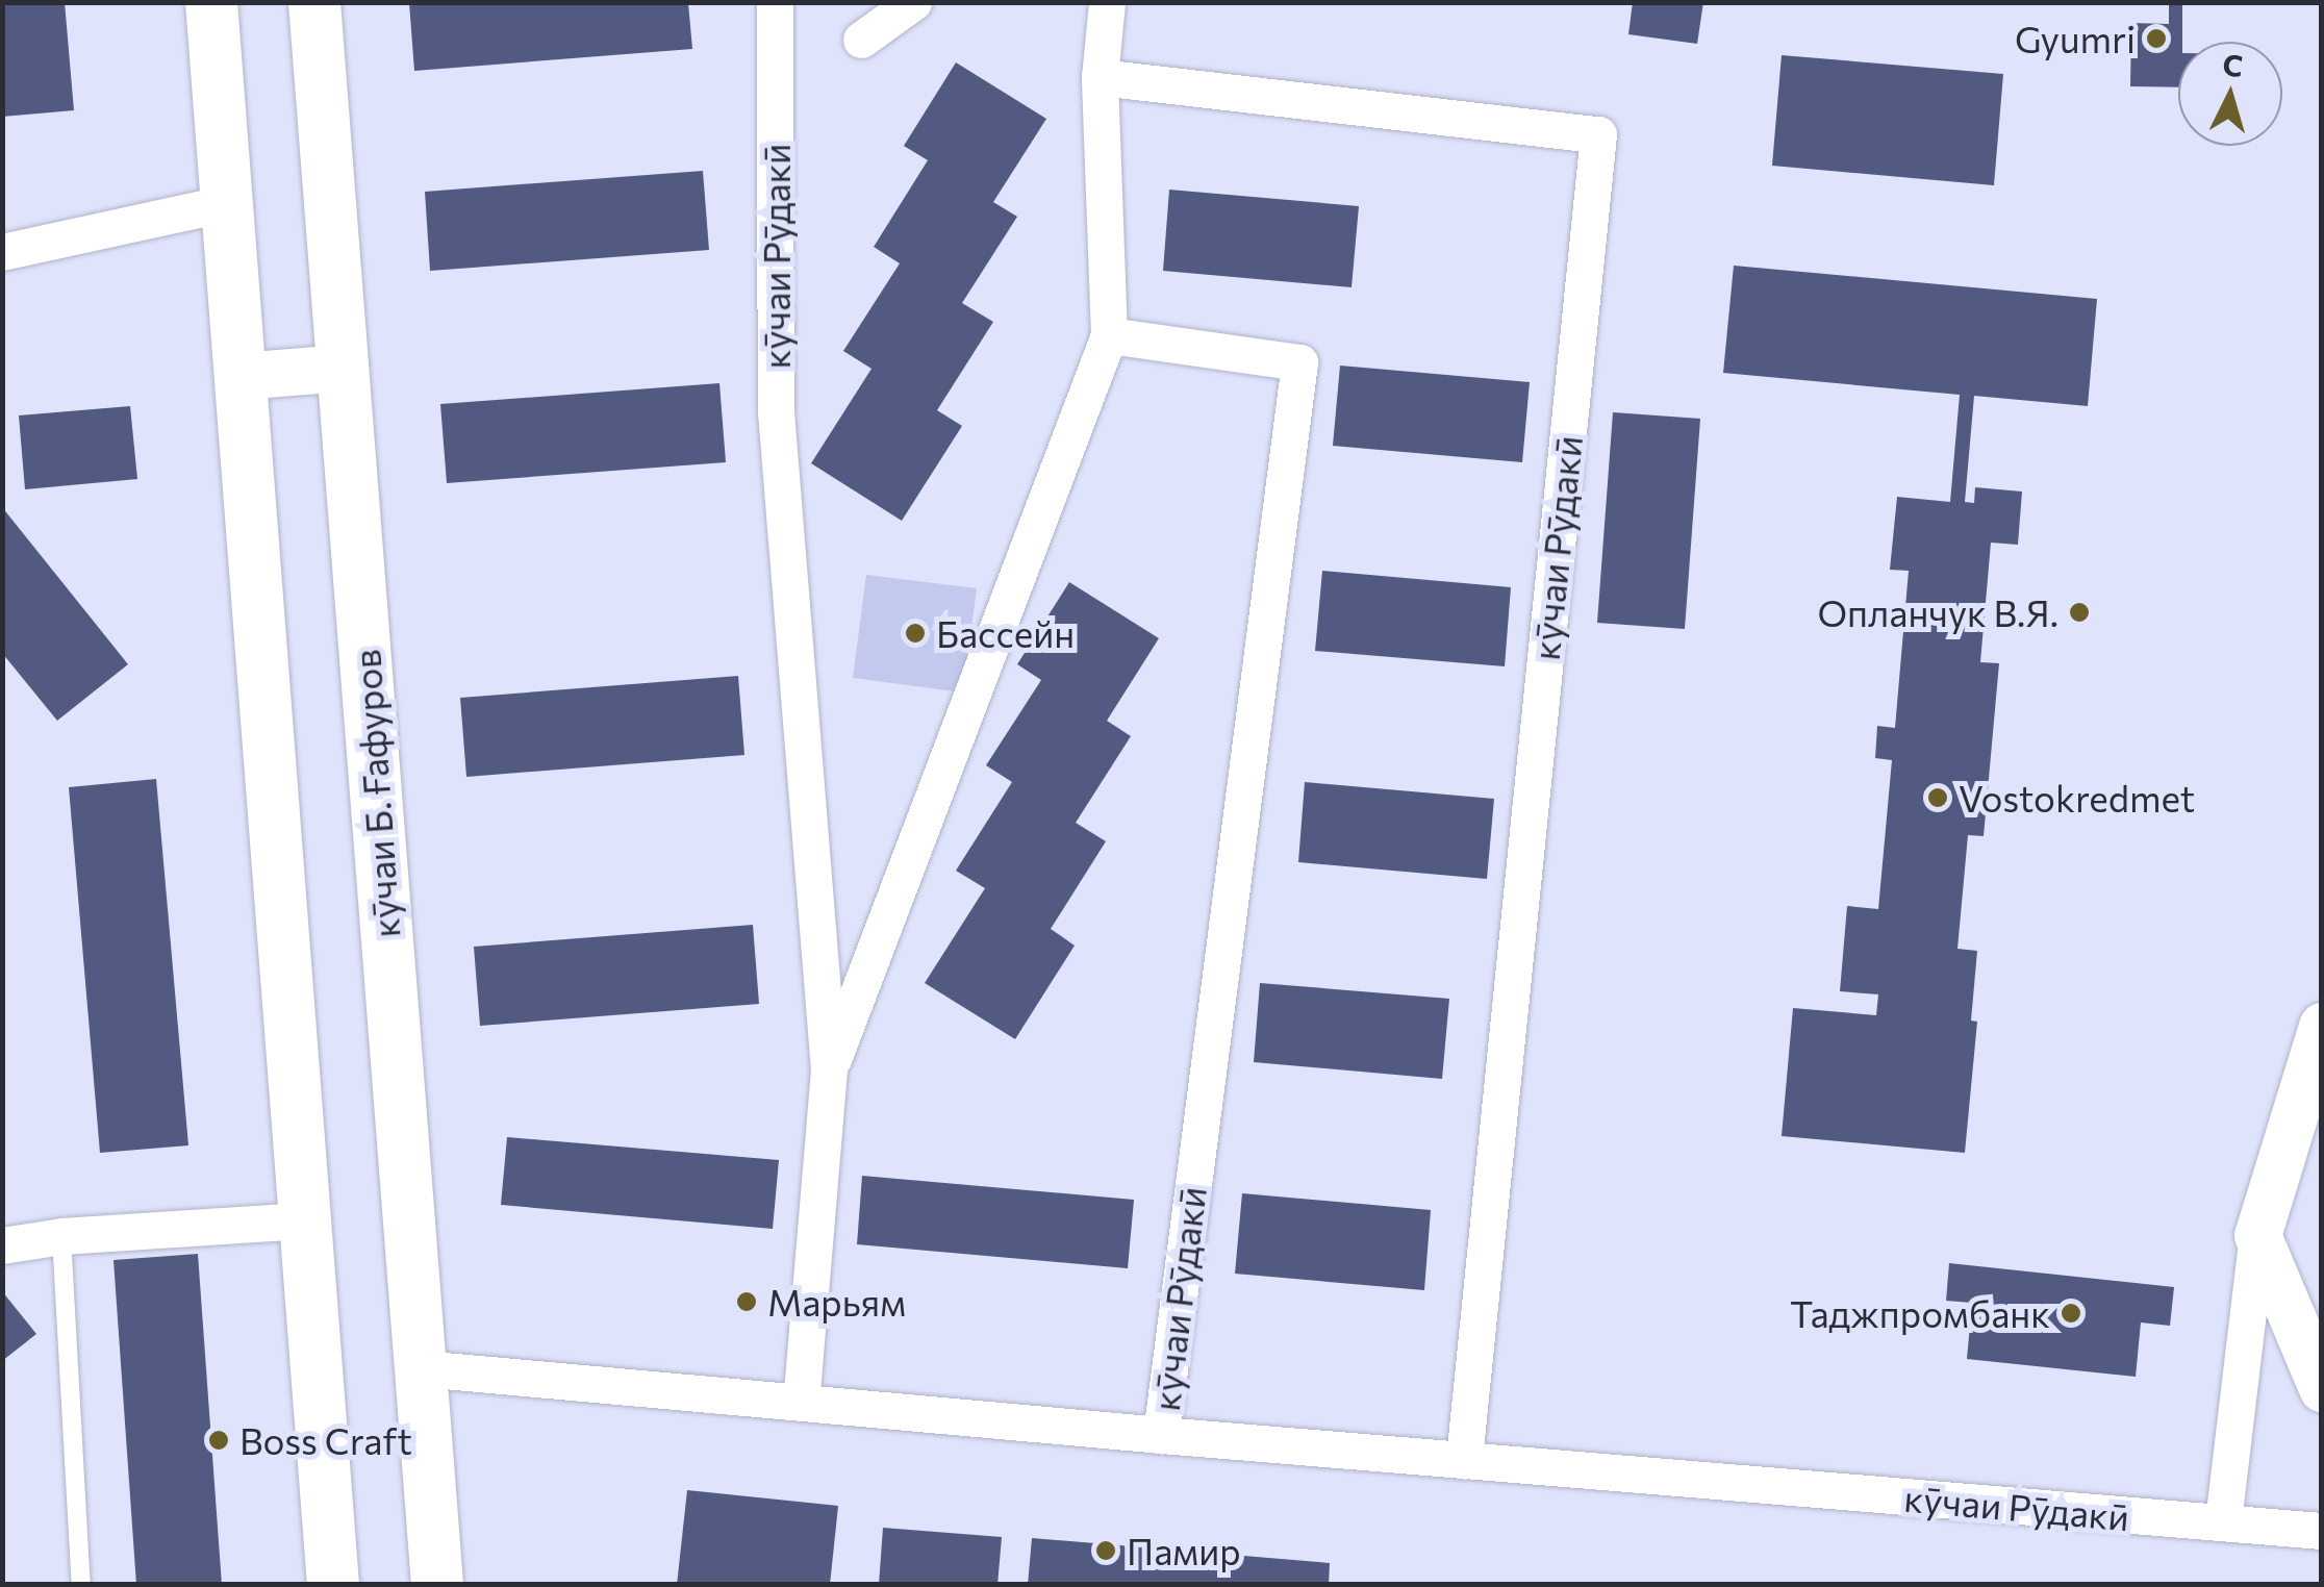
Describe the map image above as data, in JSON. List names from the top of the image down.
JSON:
{
  "streets": {
    "main road": ["кӯчаи Б. Ғафуров"],
    "street": ["кӯчаи Рӯдакӣ"]
  },
  "crossings": [
    ["кӯчаи Рӯдакӣ", "кӯчаи Б. Ғафуров"]
  ],
  "places": [
    "Gyumri",
    "Опланчук В.Я.",
    "Бассейн",
    "Vostokredmet",
    "Марьям",
    "Таджпромбанк",
    "Boss Craft",
    "Памир"
  ],
  "north": "top"
}
